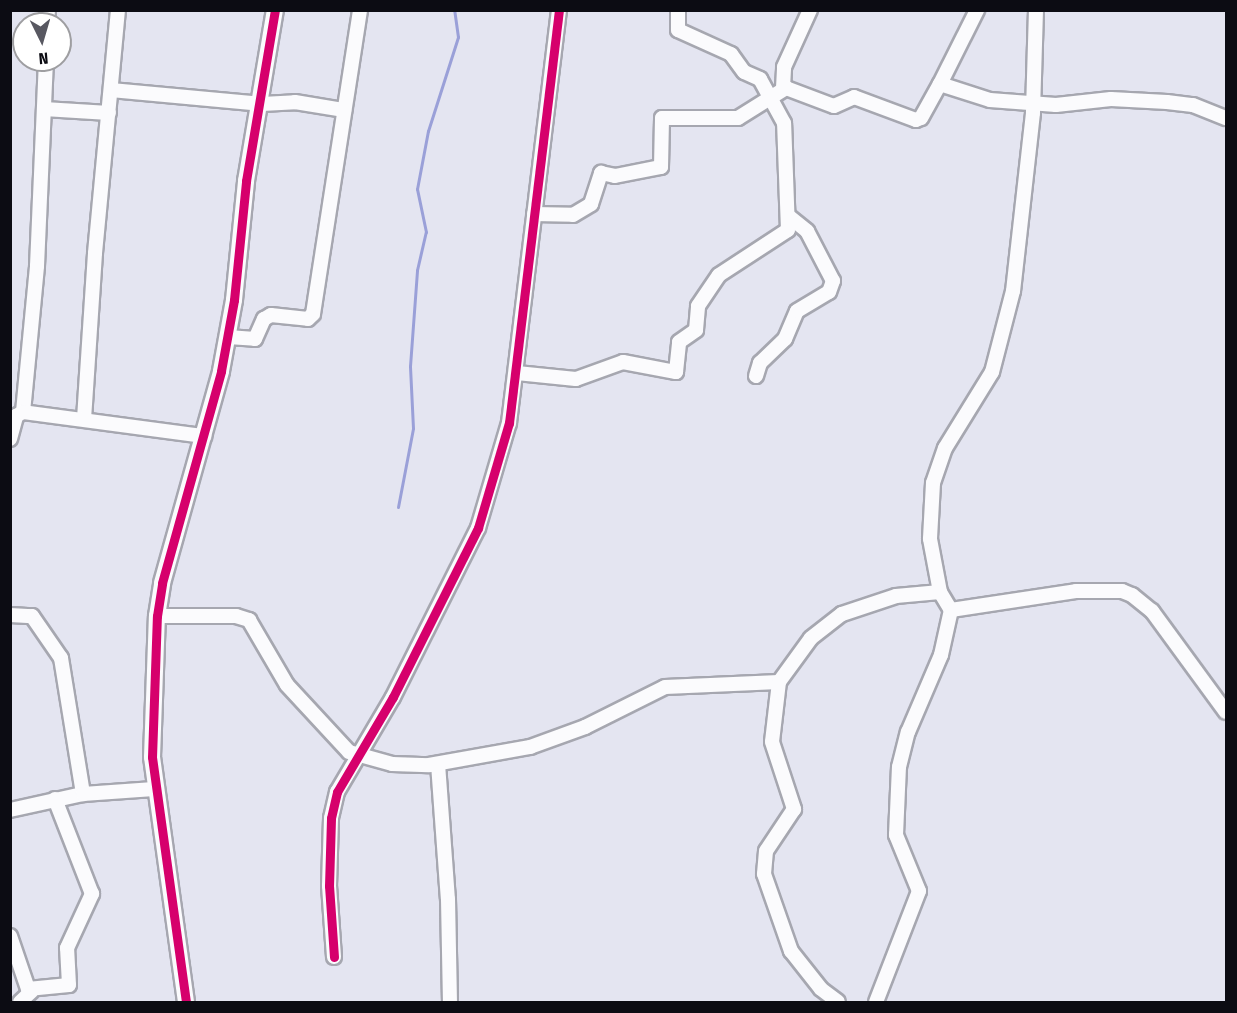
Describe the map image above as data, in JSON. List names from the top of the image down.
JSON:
{
  "north": "bottom"
}
